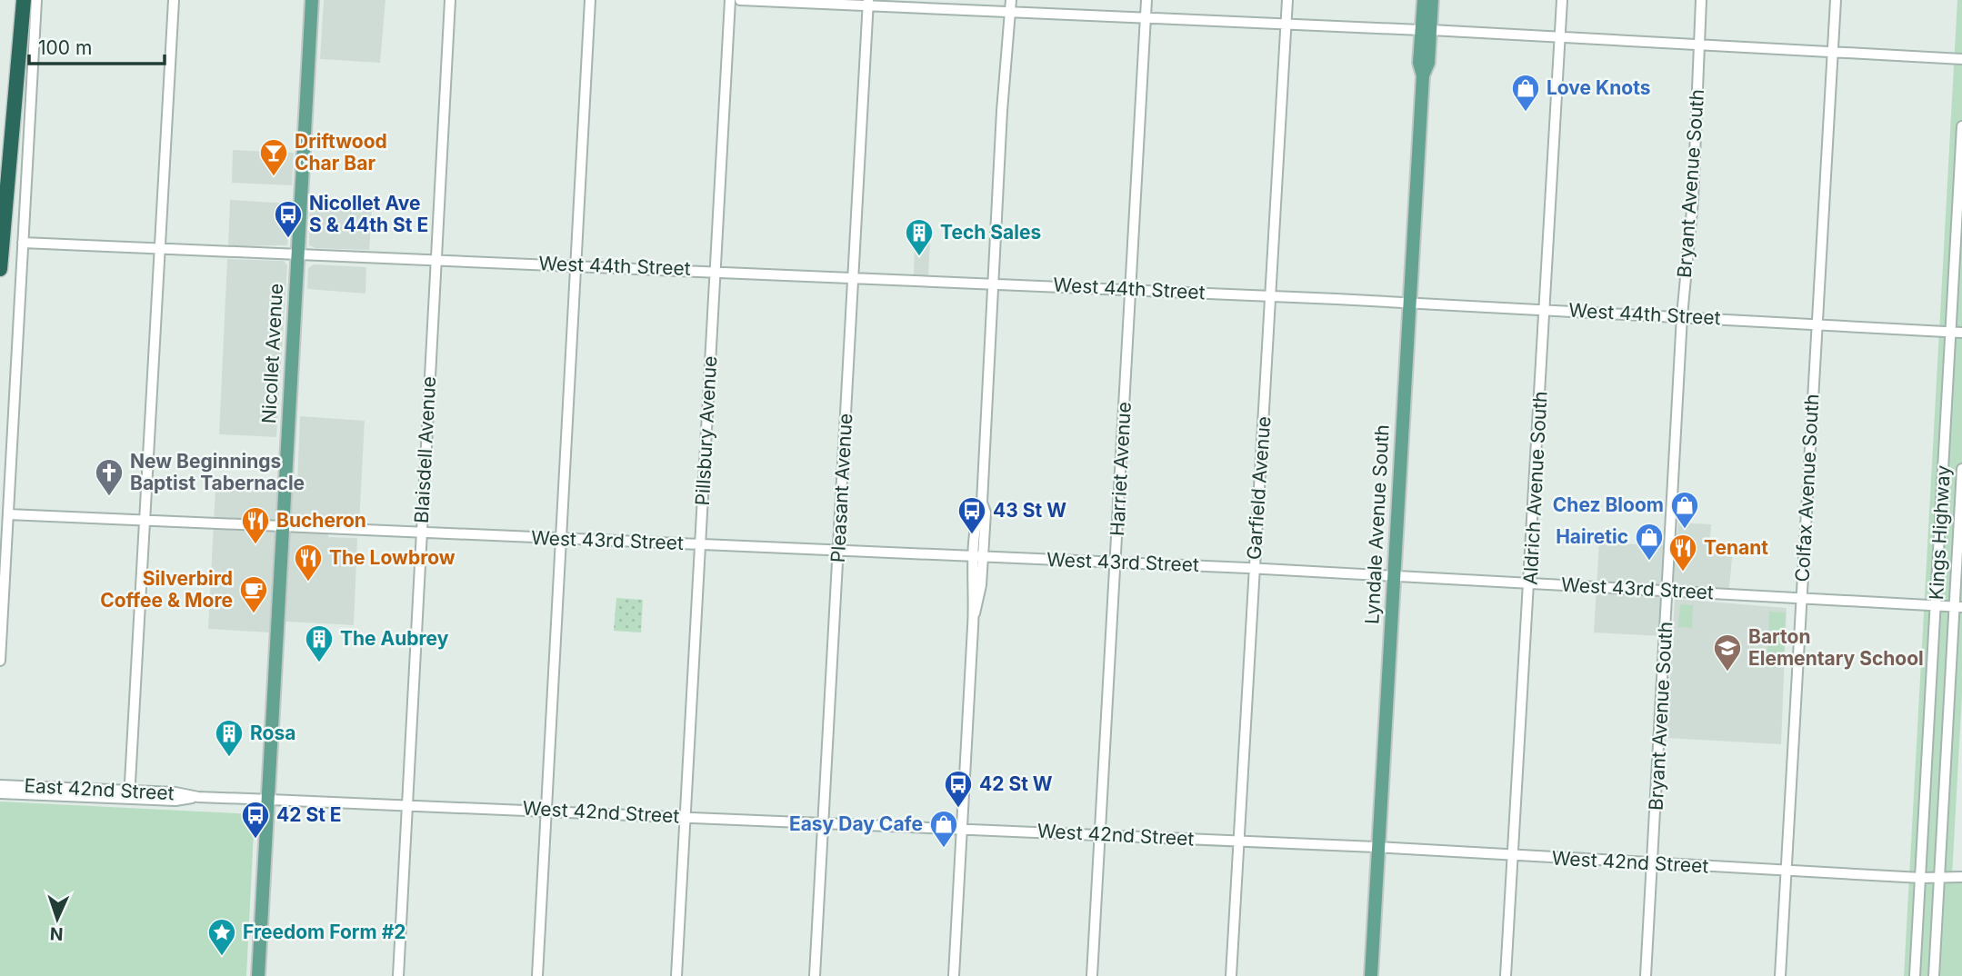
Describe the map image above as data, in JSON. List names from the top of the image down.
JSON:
{
  "streets": {
    "main road": ["Nicollet Avenue", "Lyndale Avenue South"],
    "street": [
      "Bryant Avenue South",
      "West 44th Street",
      "Pillsbury Avenue",
      "Blaisdell Avenue",
      "Harriet Avenue",
      "Pleasant Avenue",
      "Garfield Avenue",
      "Aldrich Avenue South",
      "Colfax Avenue South",
      "Kings Highway",
      "West 43rd Street",
      "East 42nd Street",
      "West 42nd Street"
    ]
  },
  "crossings": [
    ["Bryant Avenue South", "West 44th Street"],
    ["Bryant Avenue South", "West 43rd Street"],
    ["Bryant Avenue South", "West 42nd Street"],
    ["West 44th Street", "Nicollet Avenue"],
    ["West 44th Street", "Pillsbury Avenue"],
    ["West 44th Street", "Blaisdell Avenue"],
    ["West 44th Street", "Harriet Avenue"],
    ["West 44th Street", "Pleasant Avenue"],
    ["West 44th Street", "Garfield Avenue"],
    ["West 44th Street", "Aldrich Avenue South"],
    ["West 44th Street", "Colfax Avenue South"],
    ["West 44th Street", "Lyndale Avenue South"],
    ["West 44th Street", "Kings Highway"],
    ["Nicollet Avenue", "West 43rd Street"],
    ["Nicollet Avenue", "East 42nd Street"],
    ["Nicollet Avenue", "West 42nd Street"],
    ["Pillsbury Avenue", "West 43rd Street"],
    ["Pillsbury Avenue", "West 42nd Street"],
    ["Blaisdell Avenue", "West 43rd Street"],
    ["Blaisdell Avenue", "West 42nd Street"],
    ["Harriet Avenue", "West 43rd Street"],
    ["Harriet Avenue", "West 42nd Street"],
    ["Pleasant Avenue", "West 43rd Street"],
    ["Pleasant Avenue", "West 42nd Street"],
    ["Garfield Avenue", "West 43rd Street"],
    ["Garfield Avenue", "West 42nd Street"],
    ["Aldrich Avenue South", "West 43rd Street"],
    ["Aldrich Avenue South", "West 42nd Street"],
    ["Colfax Avenue South", "West 43rd Street"],
    ["Colfax Avenue South", "West 42nd Street"],
    ["Lyndale Avenue South", "West 43rd Street"],
    ["Lyndale Avenue South", "West 42nd Street"],
    ["Kings Highway", "West 43rd Street"],
    ["Kings Highway", "West 42nd Street"],
    ["East 42nd Street", "West 42nd Street"]
  ],
  "places": {
    "shop": [
      "Love Knots",
      "Chez Bloom",
      "Hairetic",
      "Easy Day Cafe"
    ],
    "bar": ["Driftwood Char Bar"],
    "bus stop": [
      "Nicollet Ave S & 44th St E",
      "43 St W",
      "42 St W",
      "42 St E"
    ],
    "building": ["Tech Sales", "The Aubrey", "Rosa"],
    "church": ["New Beginnings Baptist Tabernacle"],
    "restaurant": ["Bucheron", "Tenant", "The Lowbrow"],
    "cafe": ["Silverbird Coffee & More"],
    "school or university": ["Barton Elementary School"],
    "place": ["Freedom Form #2"]
  },
  "scale_bar": "100 m",
  "north": "bottom"
}
